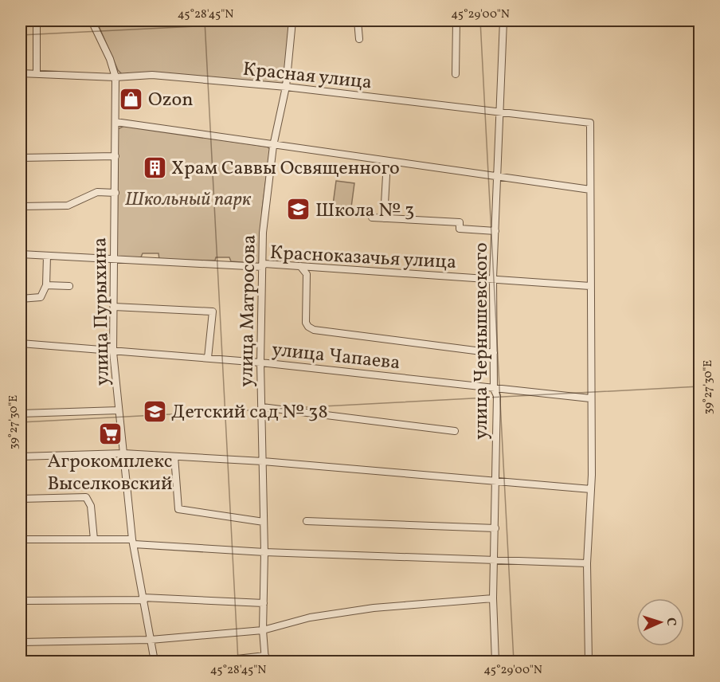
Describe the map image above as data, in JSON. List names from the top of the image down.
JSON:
{
  "streets": {
    "street": [
      "Красная улица",
      "Красноказачья улица",
      "улица Матросова",
      "улица Пурыхина",
      "улица Чернышевского",
      "улица Чапаева"
    ]
  },
  "crossings": [
    ["Красная улица", "улица Матросова"],
    ["Красная улица", "улица Пурыхина"],
    ["Красная улица", "улица Чернышевского"],
    ["Красноказачья улица", "улица Матросова"],
    ["Красноказачья улица", "улица Пурыхина"],
    ["Красноказачья улица", "улица Чернышевского"],
    ["улица Матросова", "улица Чапаева"],
    ["улица Пурыхина", "улица Чапаева"],
    ["улица Чернышевского", "улица Чапаева"]
  ],
  "parks": ["Школьный парк"],
  "places": {
    "shop": ["Ozon"],
    "building": ["Храм Саввы Освященного"],
    "school or university": ["Школа № 3", "Детский сад № 38"],
    "supermarket": ["Агрокомплекс Выселковский"]
  },
  "north": "right",
  "coordinates": ["45°28'45\"N", "45°29'00\"N", "39°27'30\"E"]
}
